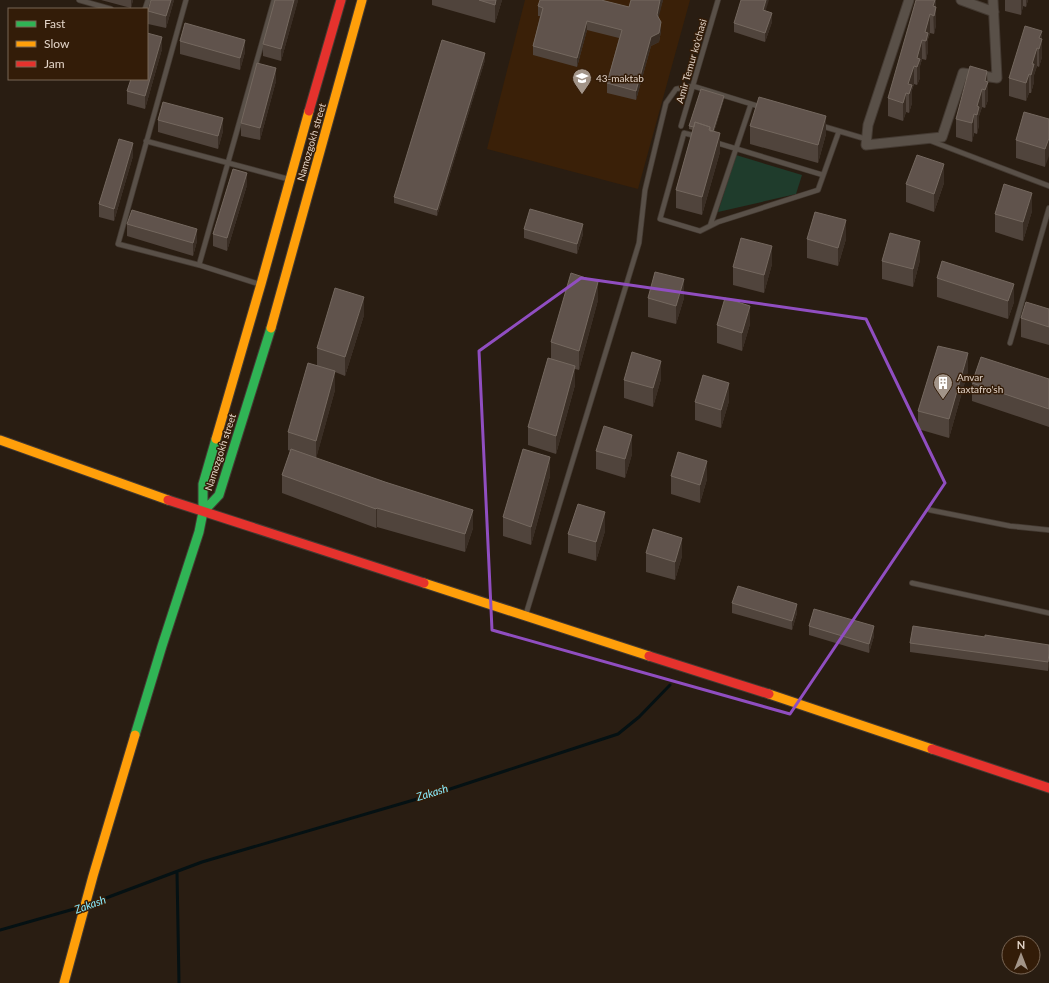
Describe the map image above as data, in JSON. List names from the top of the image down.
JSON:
{
  "streets": {
    "main road": ["Namozgokh street"],
    "lane": ["Amir Temur ko'chasi"]
  },
  "water": ["Zakash"],
  "places": {
    "school or university": ["43-maktab"],
    "building": ["Anvar taxtafro'sh"]
  },
  "legend": ["Fast", "Slow", "Jam"],
  "north": "top"
}
